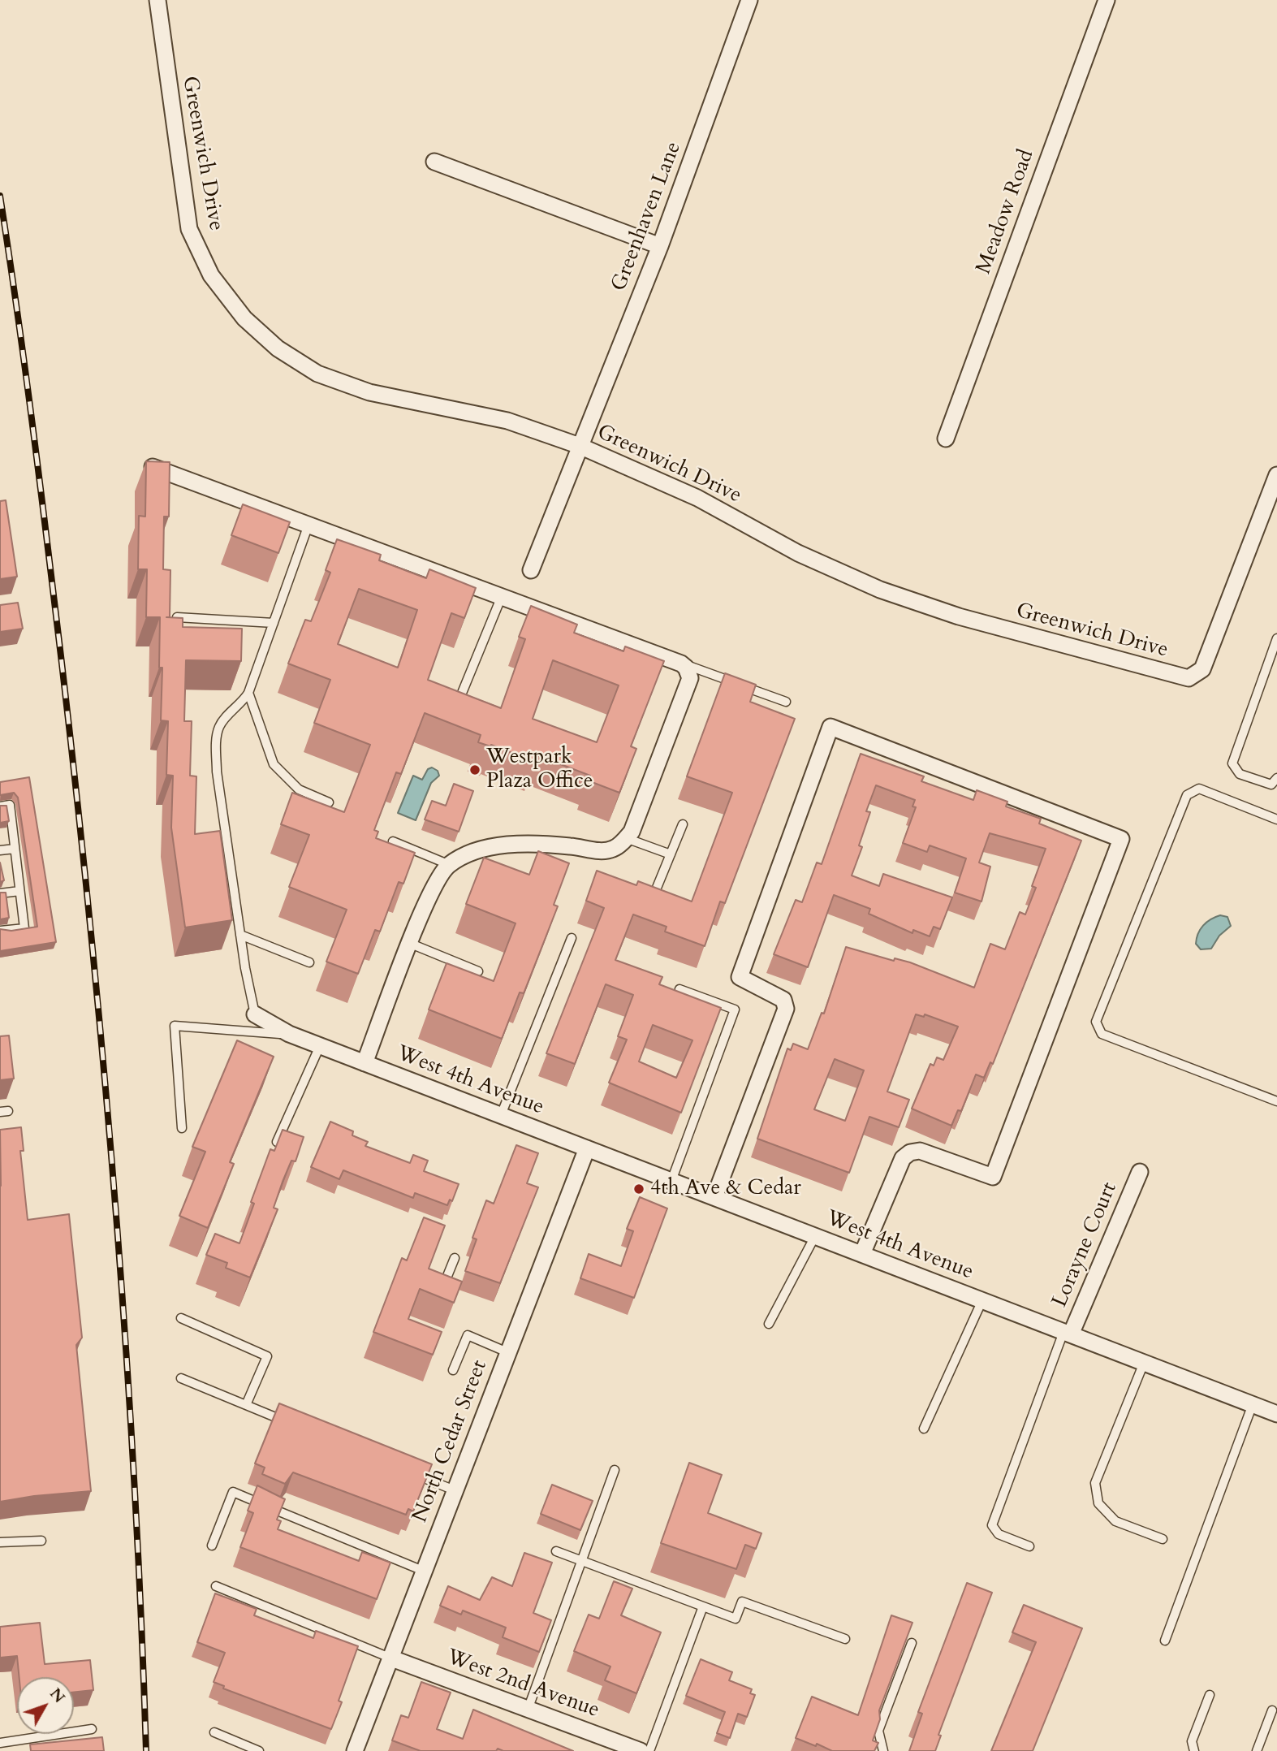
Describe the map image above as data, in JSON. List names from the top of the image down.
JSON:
{
  "streets": {
    "street": [
      "Greenwich Drive",
      "Meadow Road",
      "Greenhaven Lane",
      "West 4th Avenue",
      "Lorayne Court",
      "North Cedar Street",
      "West 2nd Avenue"
    ]
  },
  "crossings": [
    ["Greenwich Drive", "Greenhaven Lane"],
    ["West 4th Avenue", "Lorayne Court"],
    ["West 4th Avenue", "North Cedar Street"],
    ["North Cedar Street", "West 2nd Avenue"]
  ],
  "places": ["Westpark Plaza Office", "4th Ave & Cedar"],
  "north": "top right"
}
